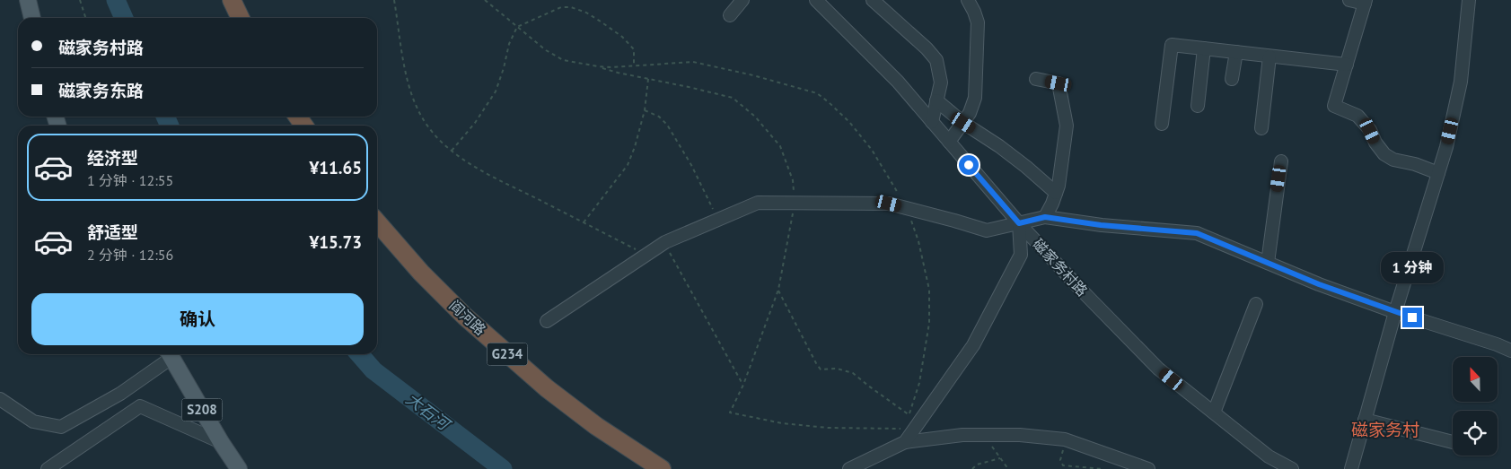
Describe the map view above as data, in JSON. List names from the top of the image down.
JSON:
{
  "streets": {
    "highway": ["阎河路", "G234"],
    "main road": ["S208"],
    "street": ["磁家务村路"]
  },
  "districts": ["磁家务村"],
  "water": ["大石河"],
  "north": "top",
  "page": {
    "banner": ["磁家务村路", "磁家务东路"],
    "list": [
      {
        "name": "经济型",
        "note": "1 分钟 · 12:55",
        "value": "¥11.65"
      },
      {
        "name": "舒适型",
        "note": "2 分钟 · 12:56",
        "value": "¥15.73"
      }
    ],
    "bubble": "1 分钟",
    "buttons": "确认"
  }
}
